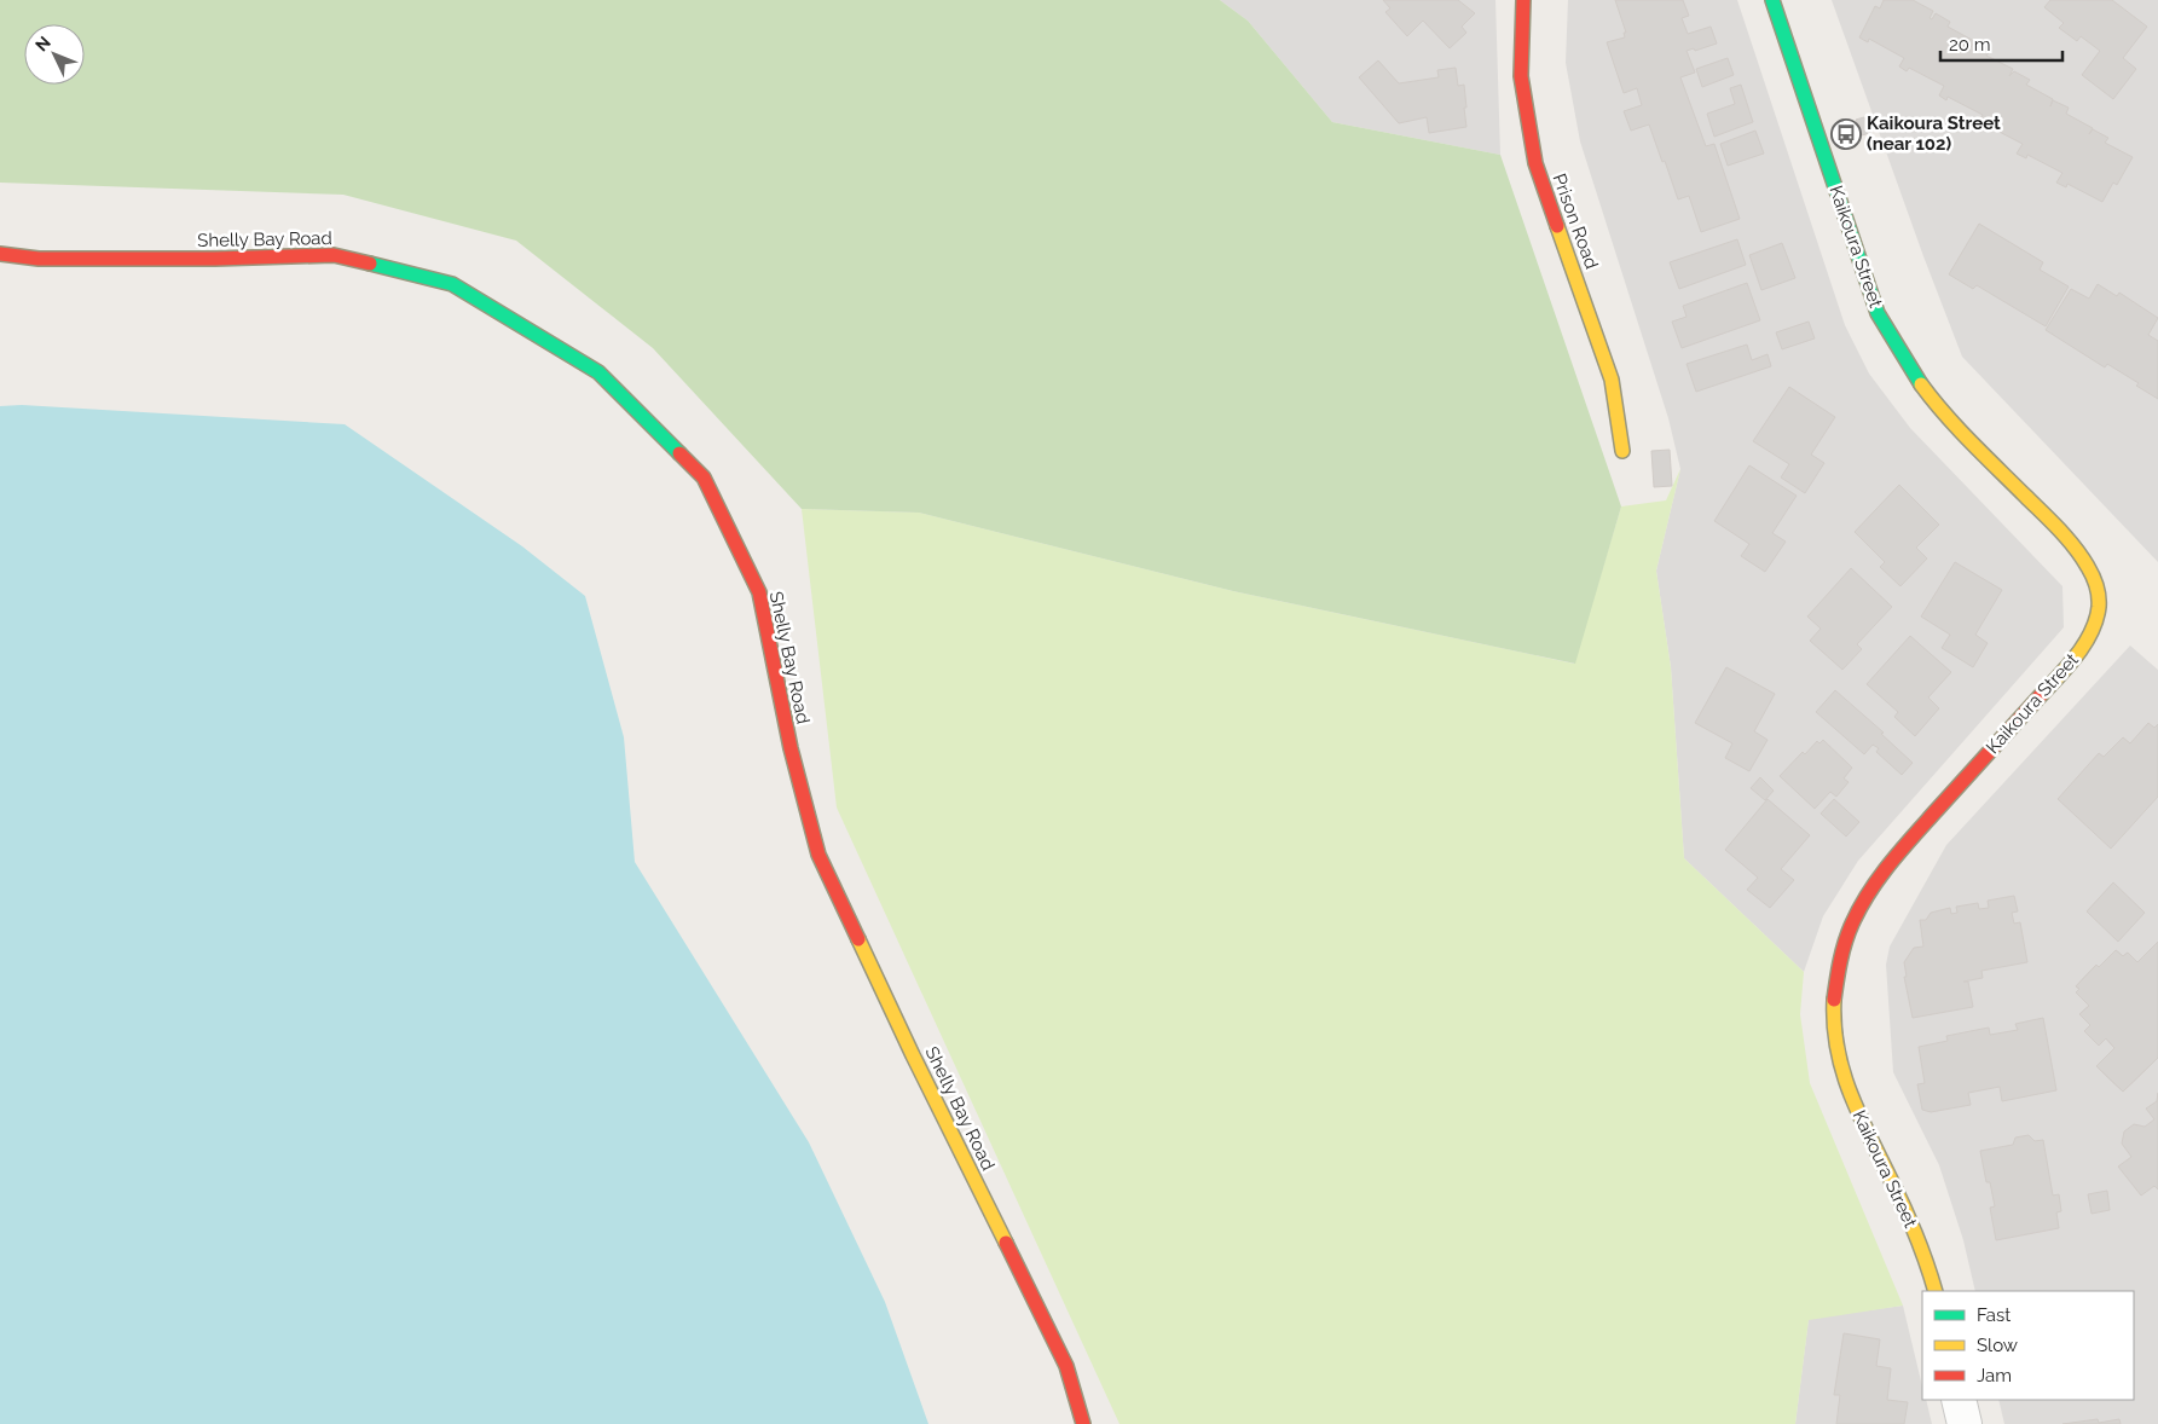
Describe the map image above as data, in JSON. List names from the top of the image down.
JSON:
{
  "streets": {
    "street": ["Prison Road", "Shelly Bay Road", "Kaikoura Street"]
  },
  "places": {
    "bus stop": ["Kaikoura Street (near 102)"]
  },
  "legend": ["Fast", "Slow", "Jam"],
  "scale_bar": "20 m",
  "north": "top left"
}
